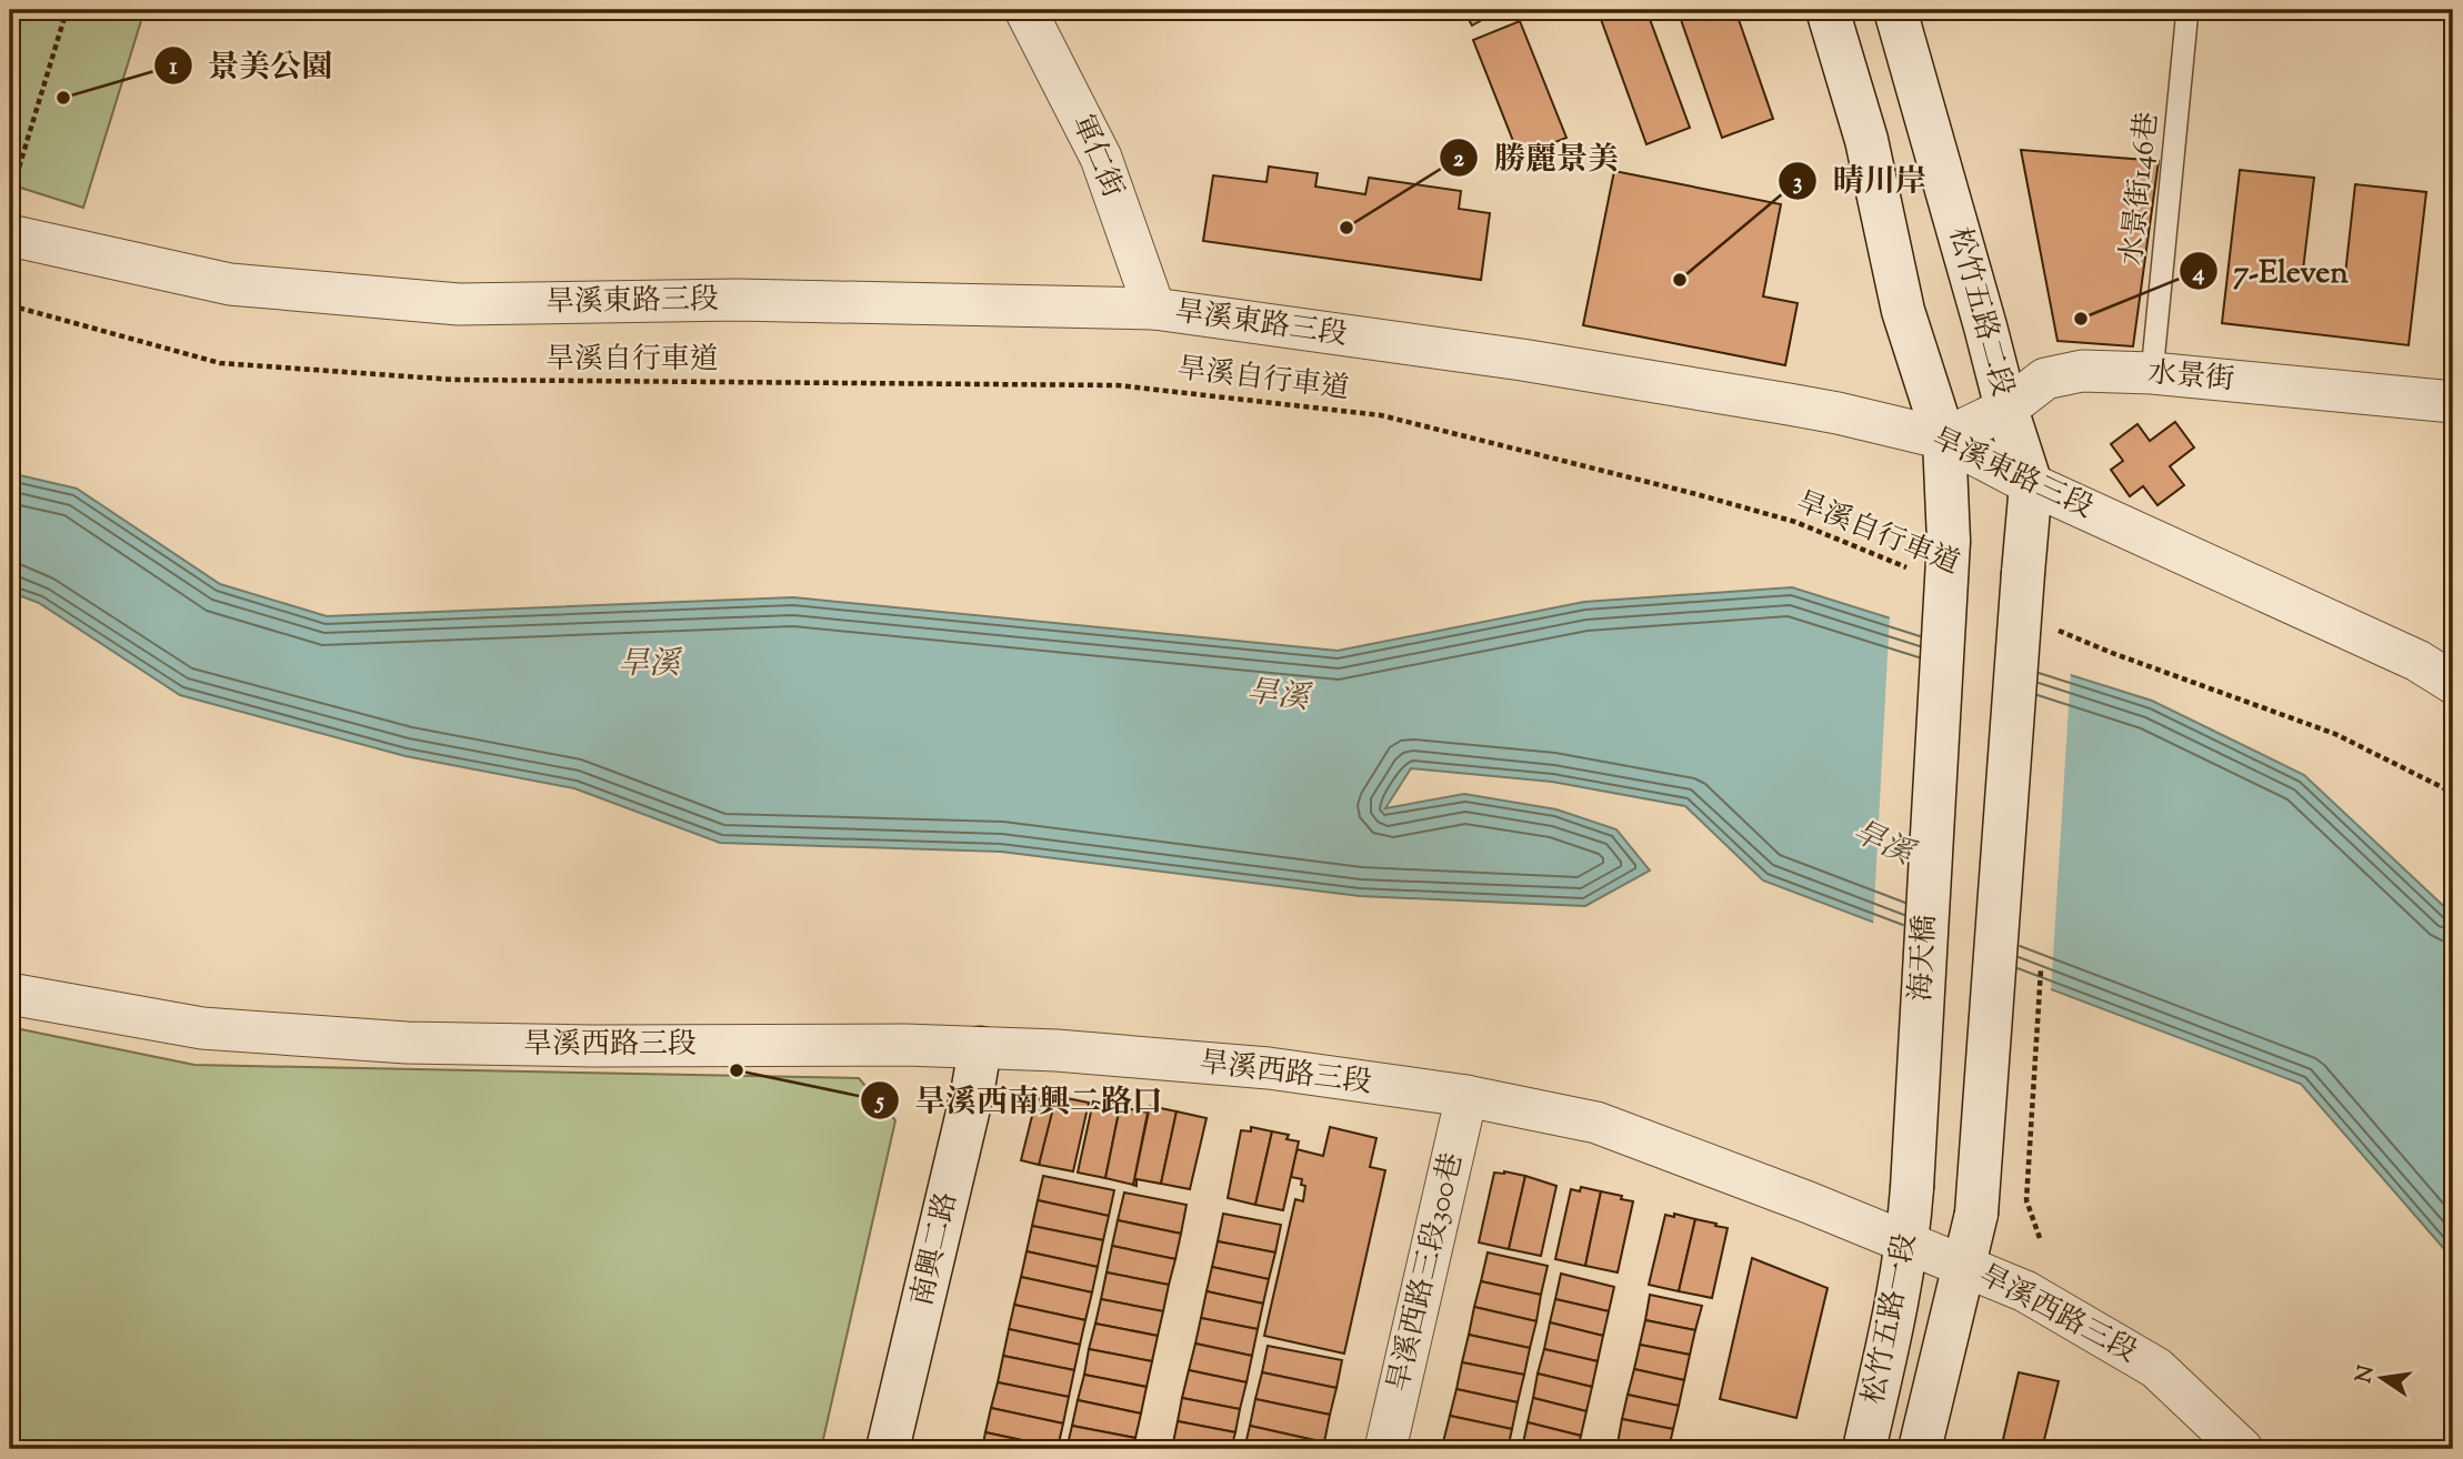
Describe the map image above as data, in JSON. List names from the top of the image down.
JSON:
{
  "streets": {
    "street": [
      "軍仁街",
      "旱溪東路三段",
      "松竹五路二段",
      "水景街",
      "海天橋",
      "旱溪西路三段",
      "南興二路",
      "旱溪西路三段300巷",
      "松竹五路一段"
    ],
    "lane": ["水景街146巷"],
    "path": ["旱溪自行車道"]
  },
  "crossings": [
    ["軍仁街", "旱溪東路三段"],
    ["水景街146巷", "水景街"],
    ["旱溪東路三段", "松竹五路二段"],
    ["旱溪東路三段", "水景街"],
    ["旱溪東路三段", "海天橋"],
    ["松竹五路二段", "水景街"],
    ["松竹五路二段", "松竹五路一段"],
    ["水景街", "海天橋"],
    ["海天橋", "松竹五路一段"],
    ["旱溪西路三段", "南興二路"],
    ["旱溪西路三段", "旱溪西路三段300巷"],
    ["旱溪西路三段", "松竹五路一段"]
  ],
  "water": ["旱溪"],
  "places": [
    "景美公園",
    "勝麗景美",
    "晴川岸",
    "7-Eleven",
    "旱溪西南興二路口"
  ],
  "north": "left"
}
